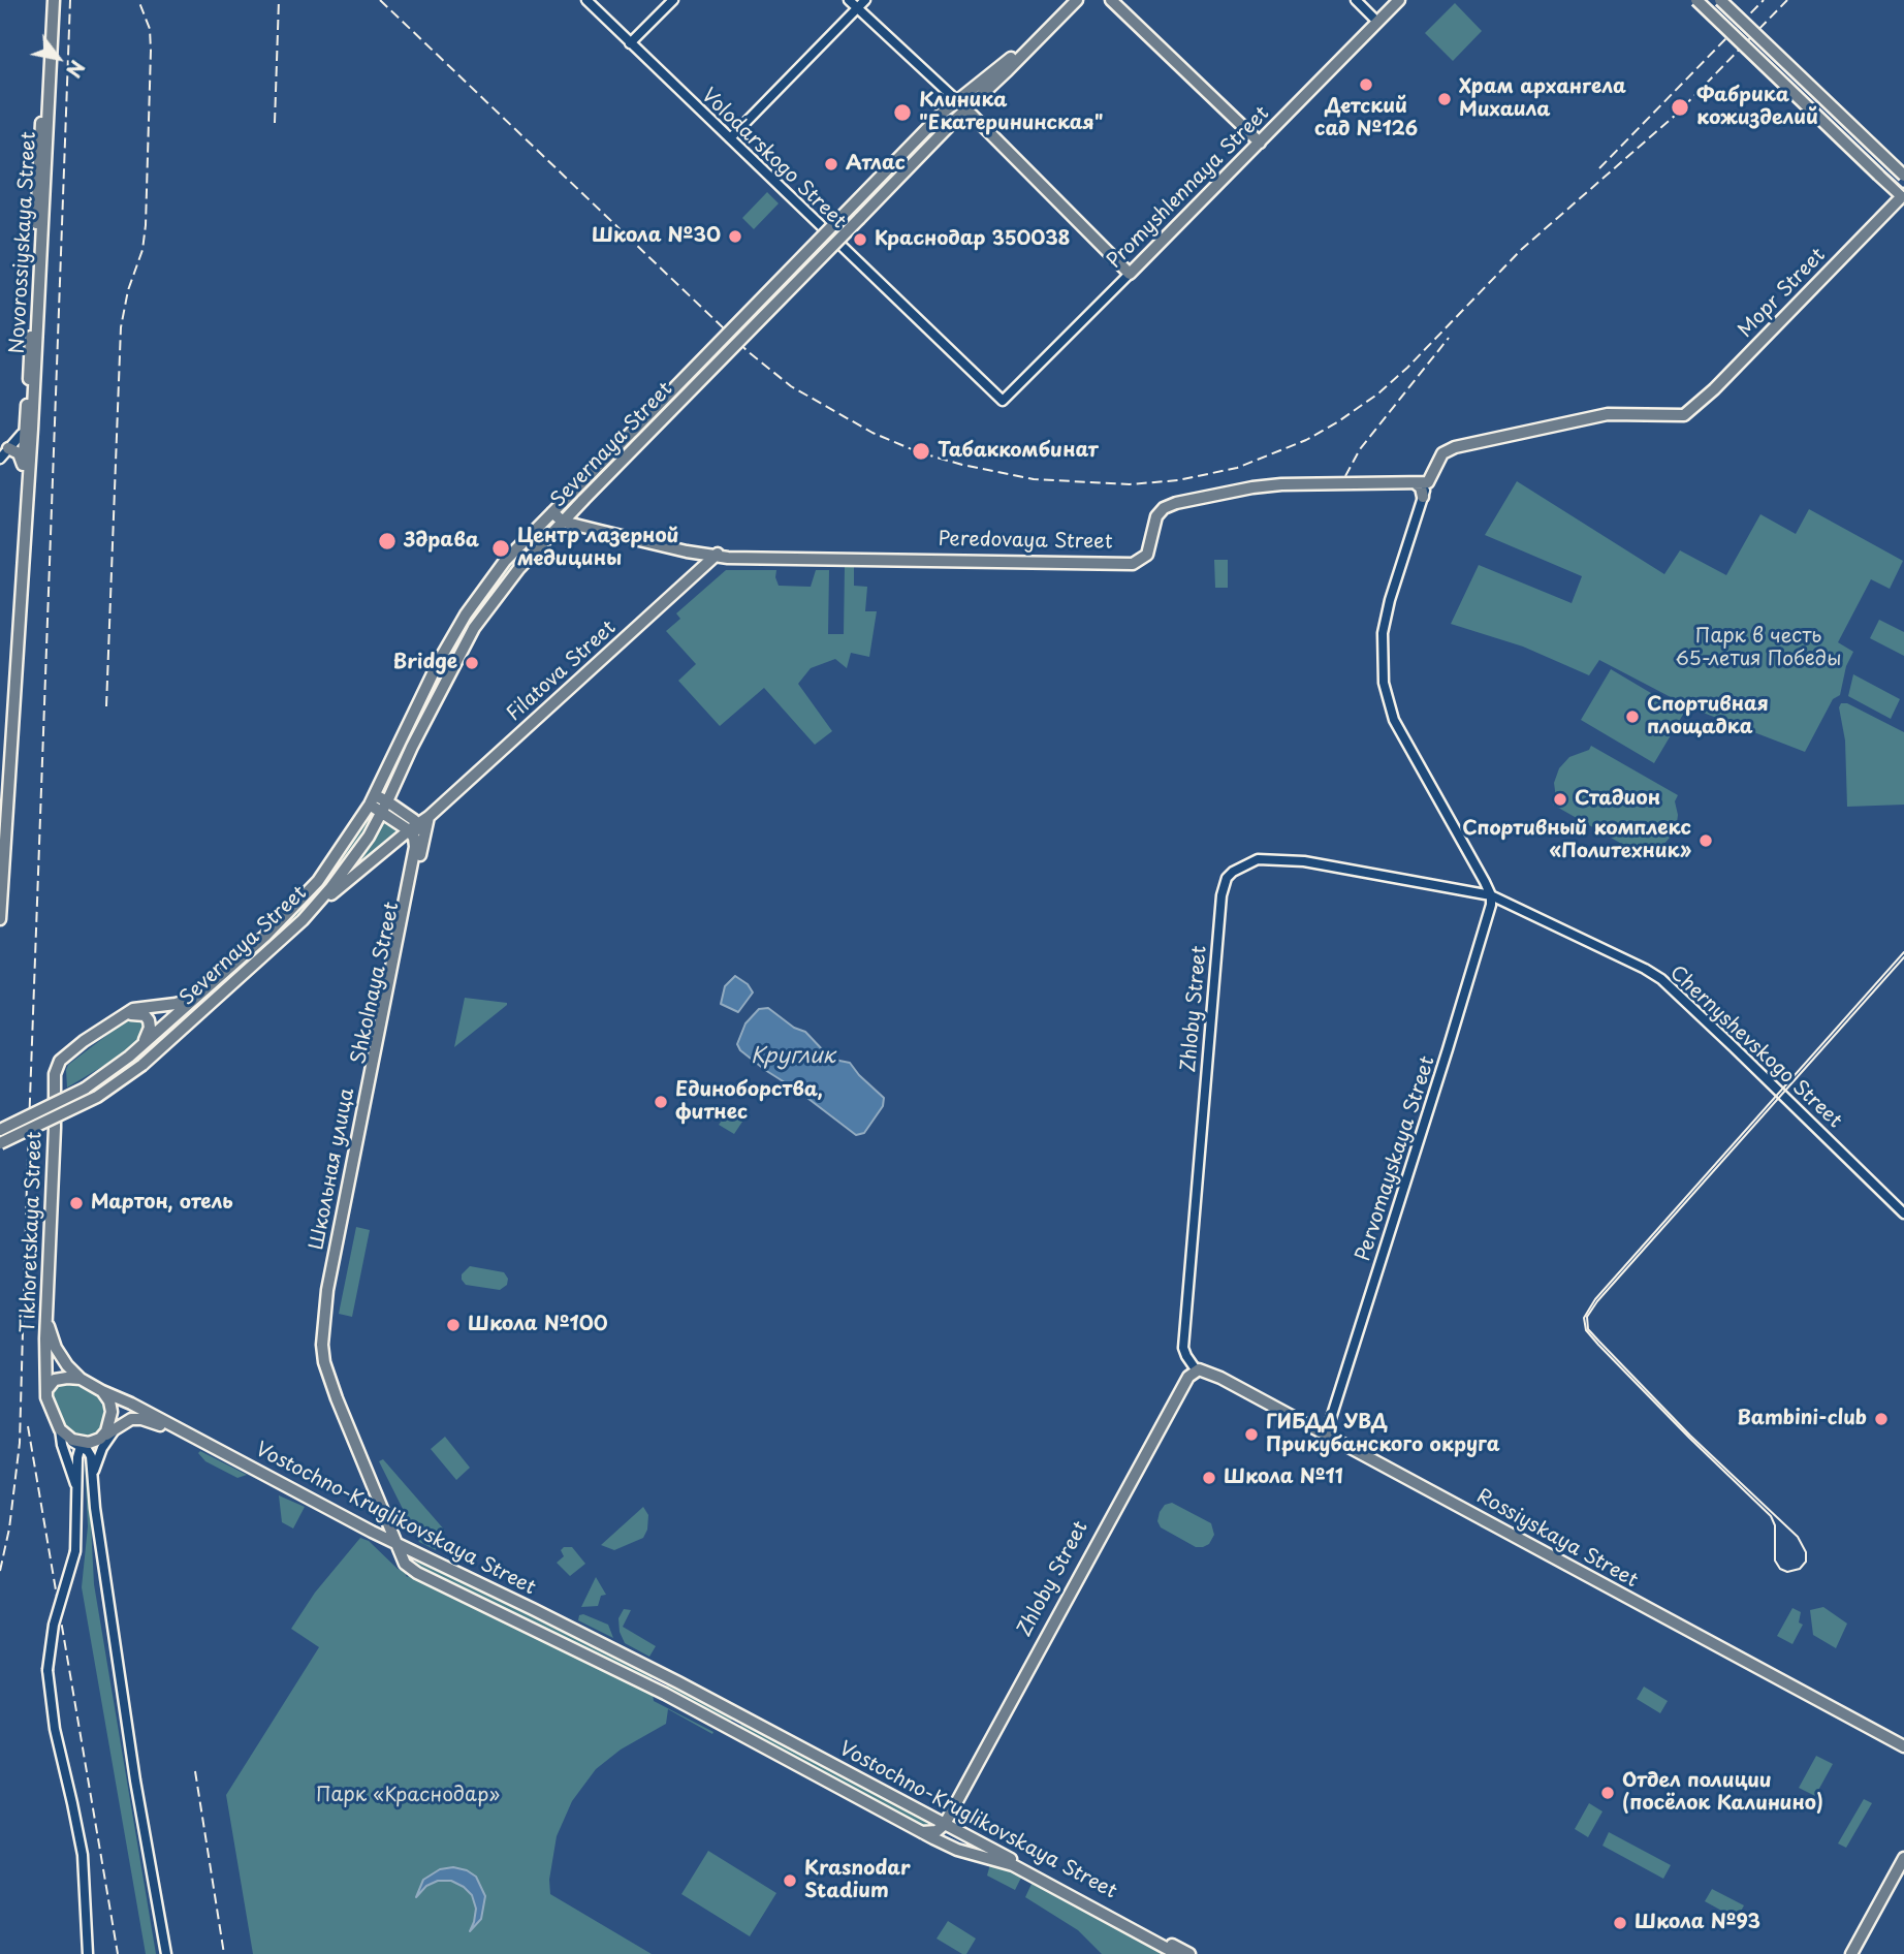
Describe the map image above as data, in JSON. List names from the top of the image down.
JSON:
{
  "streets": {
    "main road": [
      "Promyshlennaya Street",
      "Novorossiyskaya Street",
      "Mopr Street",
      "Severnaya Street",
      "Peredovaya Street",
      "Filatova Street",
      "Shkolnaya Street",
      "Zhloby Street",
      "Школьная улица",
      "Tikhoretskaya Street",
      "Vostochno-Kruglikovskaya Street",
      "Rossiyskaya Street"
    ],
    "street": ["Volodarskogo Street", "Chernyshevskogo Street", "Pervomayskaya Street"]
  },
  "crossings": [
    ["Volodarskogo Street", "Promyshlennaya Street"],
    ["Mopr Street", "Peredovaya Street"],
    ["Severnaya Street", "Peredovaya Street"],
    ["Severnaya Street", "Tikhoretskaya Street"],
    ["Peredovaya Street", "Filatova Street"],
    ["Filatova Street", "Shkolnaya Street"],
    ["Filatova Street", "Школьная улица"],
    ["Shkolnaya Street", "Школьная улица"],
    ["Shkolnaya Street", "Vostochno-Kruglikovskaya Street"],
    ["Zhloby Street", "Chernyshevskogo Street"],
    ["Zhloby Street", "Vostochno-Kruglikovskaya Street"],
    ["Zhloby Street", "Rossiyskaya Street"],
    ["Chernyshevskogo Street", "Pervomayskaya Street"],
    ["Pervomayskaya Street", "Rossiyskaya Street"],
    ["Школьная улица", "Vostochno-Kruglikovskaya Street"],
    ["Tikhoretskaya Street", "Vostochno-Kruglikovskaya Street"]
  ],
  "water": ["Круглик"],
  "parks": ["Парк в честь 65-летия Победы", "Парк «Краснодар»"],
  "places": [
    "Детский сад №126",
    "Храм архангела Михаила",
    "Фабрика кожизделий",
    "Клиника \"Екатерининская\"",
    "Атлас",
    "Школа №30",
    "Краснодар 350038",
    "Табаккомбинат",
    "Здрава",
    "Центр лазерной медицины",
    "Bridge",
    "Спортивная площадка",
    "Стадион",
    "Спортивный комплекс «Политехник»",
    "Единоборства, фитнес",
    "Мартон, отель",
    "Школа №100",
    "Bambini-club",
    "ГИБДД УВД Прикубанского округа",
    "Школа №11",
    "Отдел полиции (посёлок Калинино)",
    "Krasnodar Stadium",
    "Школа №93"
  ],
  "north": "bottom right"
}
